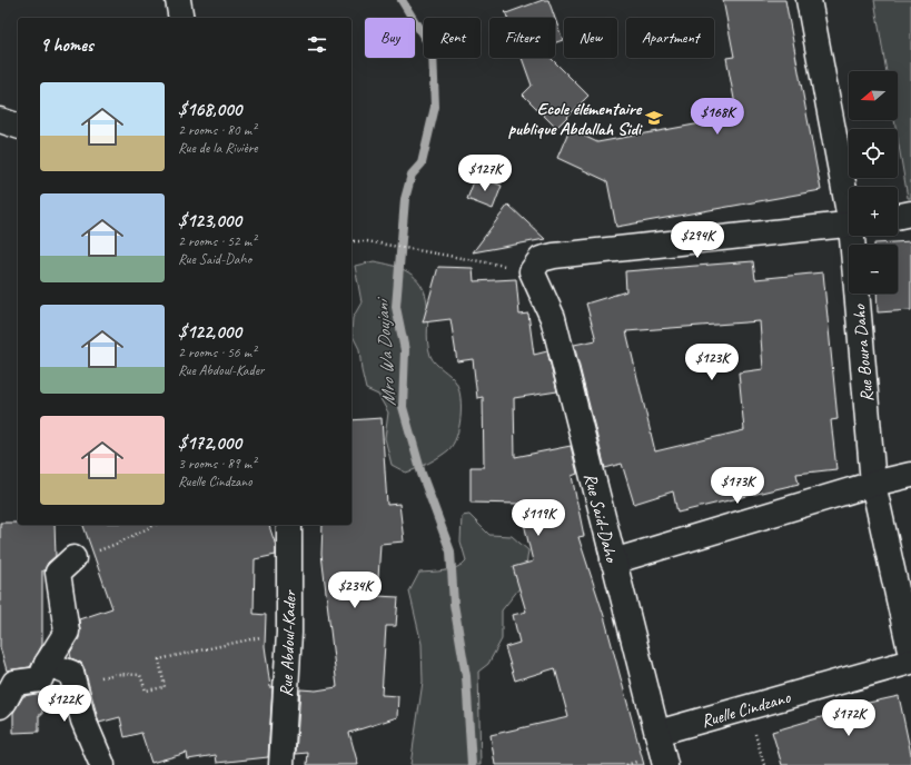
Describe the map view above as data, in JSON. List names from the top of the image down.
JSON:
{
  "streets": {
    "street": [
      "Rue Boura Daho",
      "Rue Said-Daho",
      "Rue Abdoul-Kader",
      "Ruelle Cindzano"
    ]
  },
  "crossings": [
    ["Rue Said-Daho", "Ruelle Cindzano"]
  ],
  "water": ["Mro Wa Doujani"],
  "places": {
    "school or university": ["Ecole élémentaire publique Abdallah Sidi"]
  },
  "north": "left",
  "page": {
    "chip": [
      "Buy",
      "Rent",
      "Filters",
      "New",
      "Apartment"
    ],
    "heading": "9 homes",
    "map_buttons": ["+", "−"],
    "list": [
      {
        "name": "$168,000",
        "note": "2 rooms · 80 m² · Rue de la Rivière"
      },
      {
        "name": "$123,000",
        "note": "2 rooms · 52 m² · Rue Said-Daho"
      },
      {
        "name": "$122,000",
        "note": "2 rooms · 56 m² · Rue Abdoul-Kader"
      },
      {
        "name": "$172,000",
        "note": "3 rooms · 89 m² · Ruelle Cindzano"
      }
    ],
    "price": [
      "$168K",
      "$127K",
      "$294K",
      "$123K",
      "$173K",
      "$119K",
      "$234K",
      "$122K",
      "$172K"
    ]
  }
}
